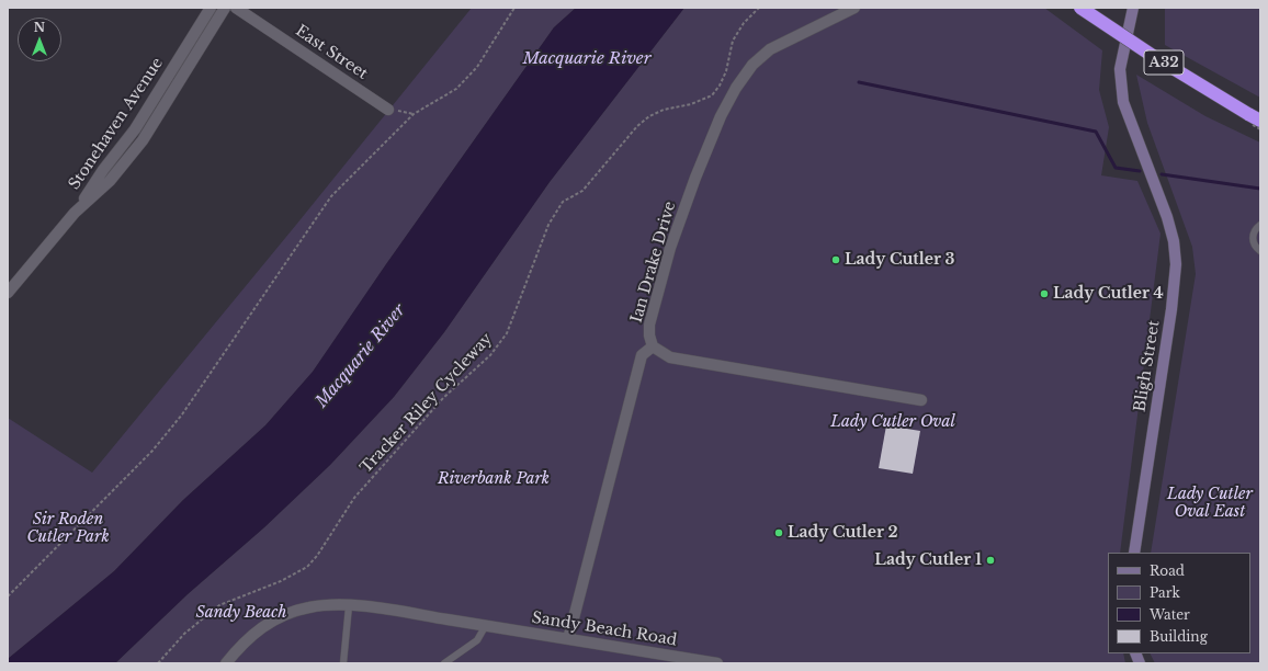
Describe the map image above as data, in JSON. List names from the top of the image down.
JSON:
{
  "streets": {
    "highway": ["A32"],
    "street": [
      "East Street",
      "Stonehaven Avenue",
      "Ian Drake Drive",
      "Bligh Street",
      "Sandy Beach Road"
    ],
    "path": ["Tracker Riley Cycleway"]
  },
  "crossings": [
    ["Ian Drake Drive", "Sandy Beach Road"]
  ],
  "water": ["Macquarie River"],
  "parks": [
    "Lady Cutler Oval",
    "Riverbank Park",
    "Lady Cutler Oval East",
    "Sir Roden Cutler Park",
    "Sandy Beach"
  ],
  "places": [
    "Lady Cutler 3",
    "Lady Cutler 4",
    "Lady Cutler 2",
    "Lady Cutler 1"
  ],
  "legend": [
    "Road",
    "Park",
    "Water",
    "Building"
  ],
  "north": "top"
}
